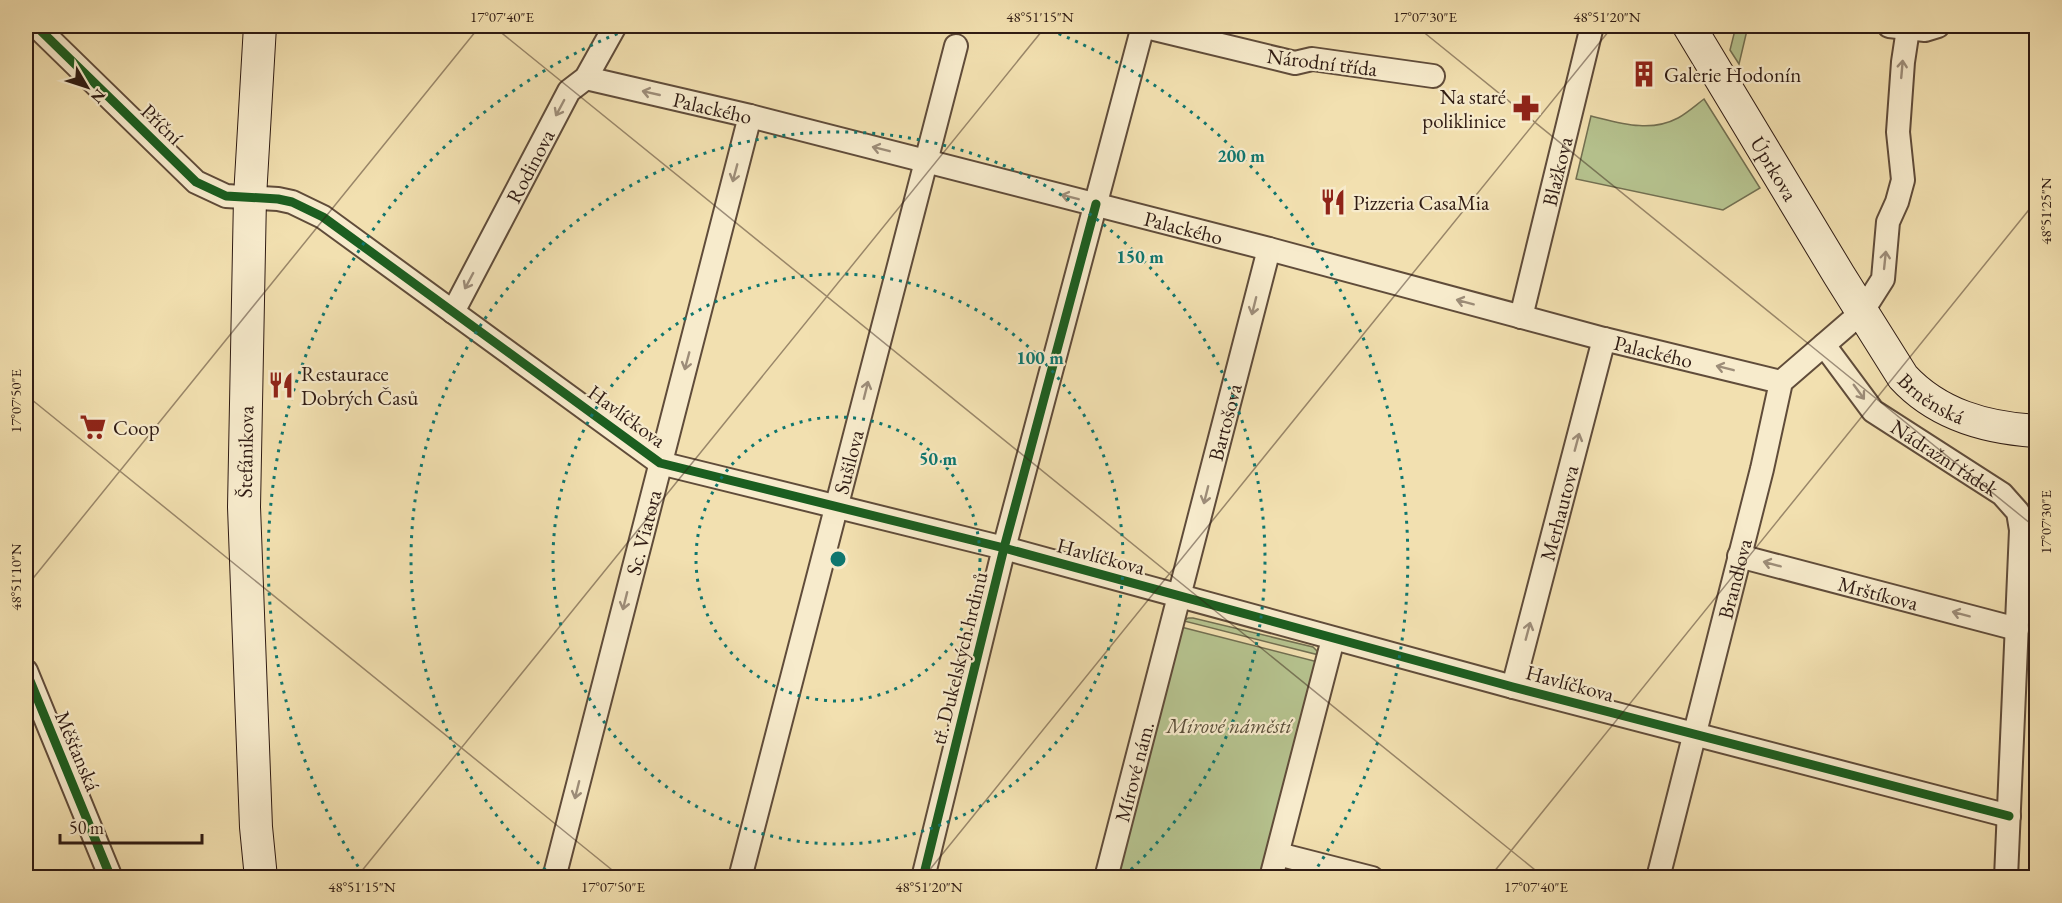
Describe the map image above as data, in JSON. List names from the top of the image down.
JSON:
{
  "streets": {
    "main road": ["Úprkova", "Brněnská", "Štefánikova"],
    "street": [
      "Národní třída",
      "Palackého",
      "Příční",
      "Rodinova",
      "Blažkova",
      "Havlíčkova",
      "Bartošova",
      "Nádražní řádek",
      "Sušilova",
      "Merhautova",
      "Sc. Viatora",
      "Brandlova",
      "Mrštíkova",
      "tř. Dukelských hrdinů",
      "Měšťanská",
      "Mírové nám."
    ]
  },
  "crossings": [
    ["Národní třída", "tř. Dukelských hrdinů"],
    ["Palackého", "Rodinova"],
    ["Palackého", "Blažkova"],
    ["Palackého", "Bartošova"],
    ["Palackého", "Sušilova"],
    ["Palackého", "Merhautova"],
    ["Palackého", "Sc. Viatora"],
    ["Palackého", "Brandlova"],
    ["Palackého", "tř. Dukelských hrdinů"],
    ["Příční", "Havlíčkova"],
    ["Příční", "Štefánikova"],
    ["Rodinova", "Havlíčkova"],
    ["Úprkova", "Brněnská"],
    ["Havlíčkova", "Bartošova"],
    ["Havlíčkova", "Štefánikova"],
    ["Havlíčkova", "Nádražní řádek"],
    ["Havlíčkova", "Sušilova"],
    ["Havlíčkova", "Merhautova"],
    ["Havlíčkova", "Sc. Viatora"],
    ["Havlíčkova", "Brandlova"],
    ["Havlíčkova", "tř. Dukelských hrdinů"],
    ["Havlíčkova", "Mírové nám."],
    ["Bartošova", "Mírové nám."],
    ["Nádražní řádek", "Mrštíkova"],
    ["Brandlova", "Mrštíkova"]
  ],
  "one_way": [
    "Palackého",
    "Rodinova",
    "Bartošova",
    "Nádražní řádek",
    "Sušilova",
    "Merhautova",
    "Sc. Viatora",
    "Mrštíkova"
  ],
  "parks": ["Mírové náměstí"],
  "places": {
    "building": ["Galerie Hodonín"],
    "pharmacy": ["Na staré poliklinice"],
    "restaurant": ["Pizzeria CasaMia", "Restaurace Dobrých Časů"],
    "supermarket": ["Coop"]
  },
  "scale_bar": "50 m",
  "north": "bottom right",
  "coordinates": [
    "17°07'40\"E",
    "48°51'15\"N",
    "17°07'30\"E",
    "48°51'20\"N",
    "48°51'25\"N",
    "17°07'50\"E",
    "48°51'10\"N"
  ],
  "rings": [
    "200 m",
    "150 m",
    "100 m",
    "50 m"
  ]
}
